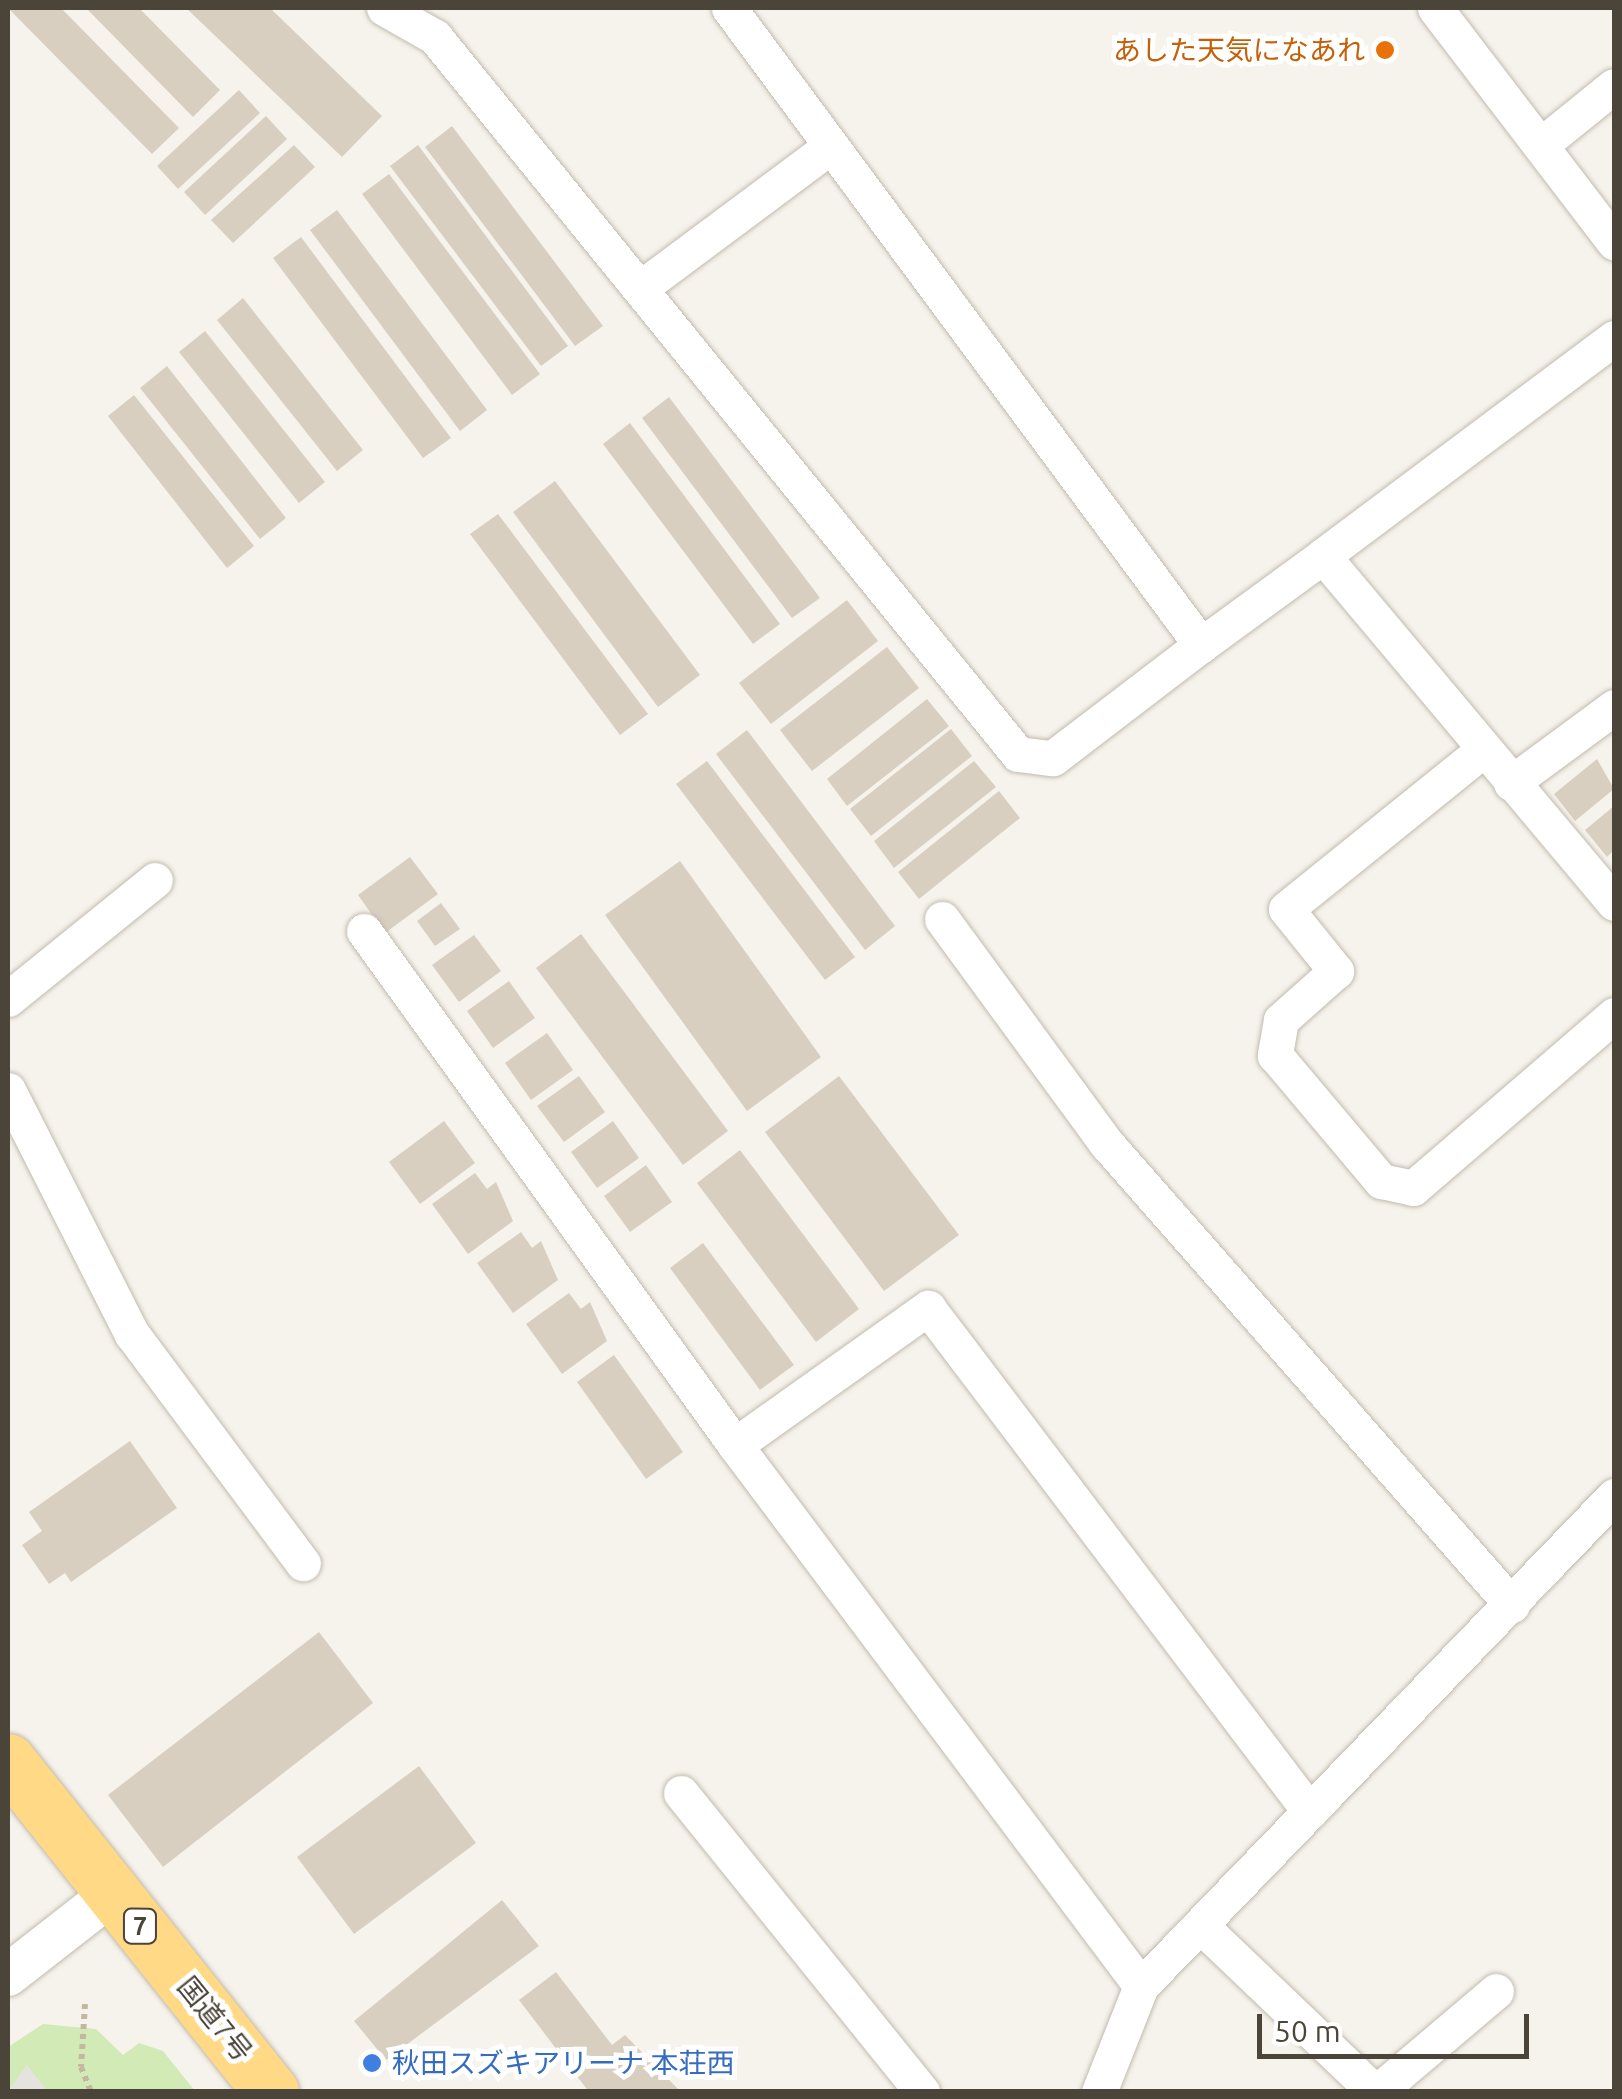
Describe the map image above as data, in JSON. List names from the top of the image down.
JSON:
{
  "streets": {
    "highway": ["7", "国道7号"]
  },
  "places": ["あした天気になあれ", "秋田スズキアリーナ 本荘西"],
  "scale_bar": "50 m"
}
